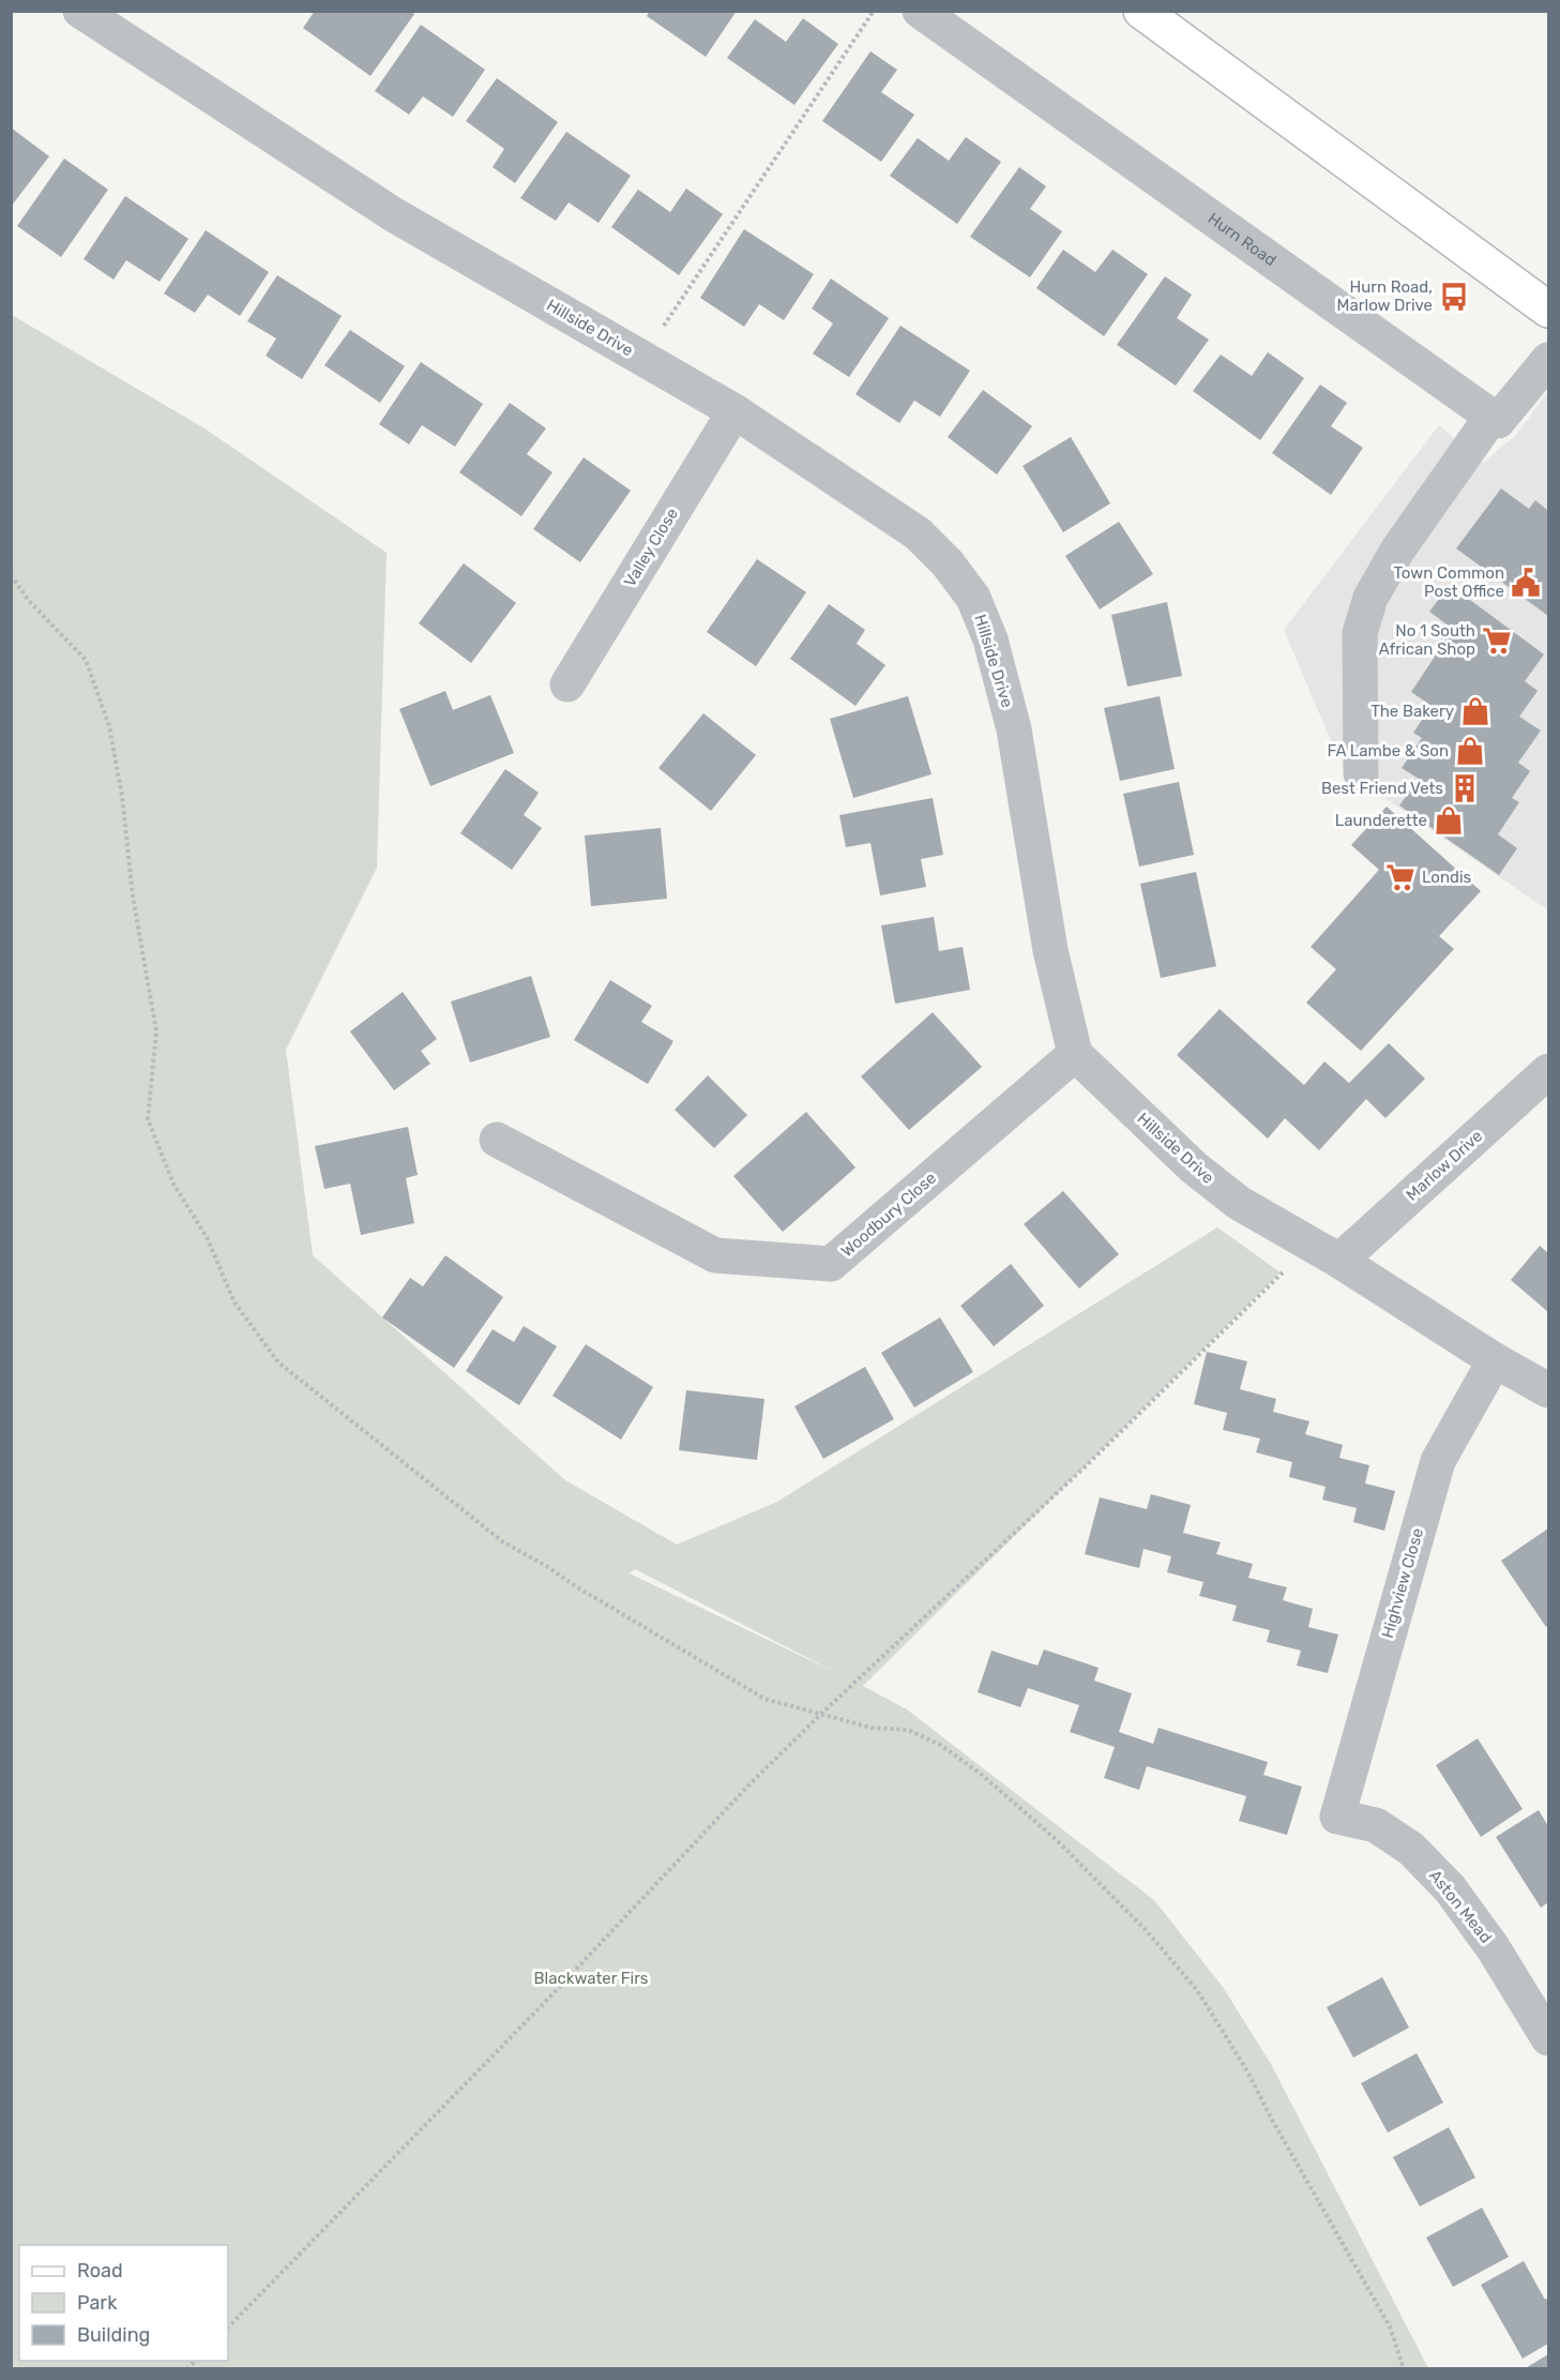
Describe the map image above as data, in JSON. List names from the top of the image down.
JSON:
{
  "streets": {
    "street": [
      "Hurn Road",
      "Hillside Drive",
      "Valley Close",
      "Marlow Drive",
      "Woodbury Close",
      "Highview Close",
      "Aston Mead"
    ]
  },
  "crossings": [
    ["Hillside Drive", "Valley Close"],
    ["Hillside Drive", "Marlow Drive"],
    ["Hillside Drive", "Woodbury Close"],
    ["Hillside Drive", "Highview Close"],
    ["Highview Close", "Aston Mead"]
  ],
  "parks": ["Blackwater Firs"],
  "places": {
    "bus stop": ["Hurn Road, Marlow Drive"],
    "public building": ["Town Common Post Office"],
    "supermarket": ["No 1 South African Shop", "Londis"],
    "shop": ["The Bakery", "FA Lambe & Son", "Launderette"],
    "building": ["Best Friend Vets"]
  },
  "legend": ["Road", "Park", "Building"]
}
